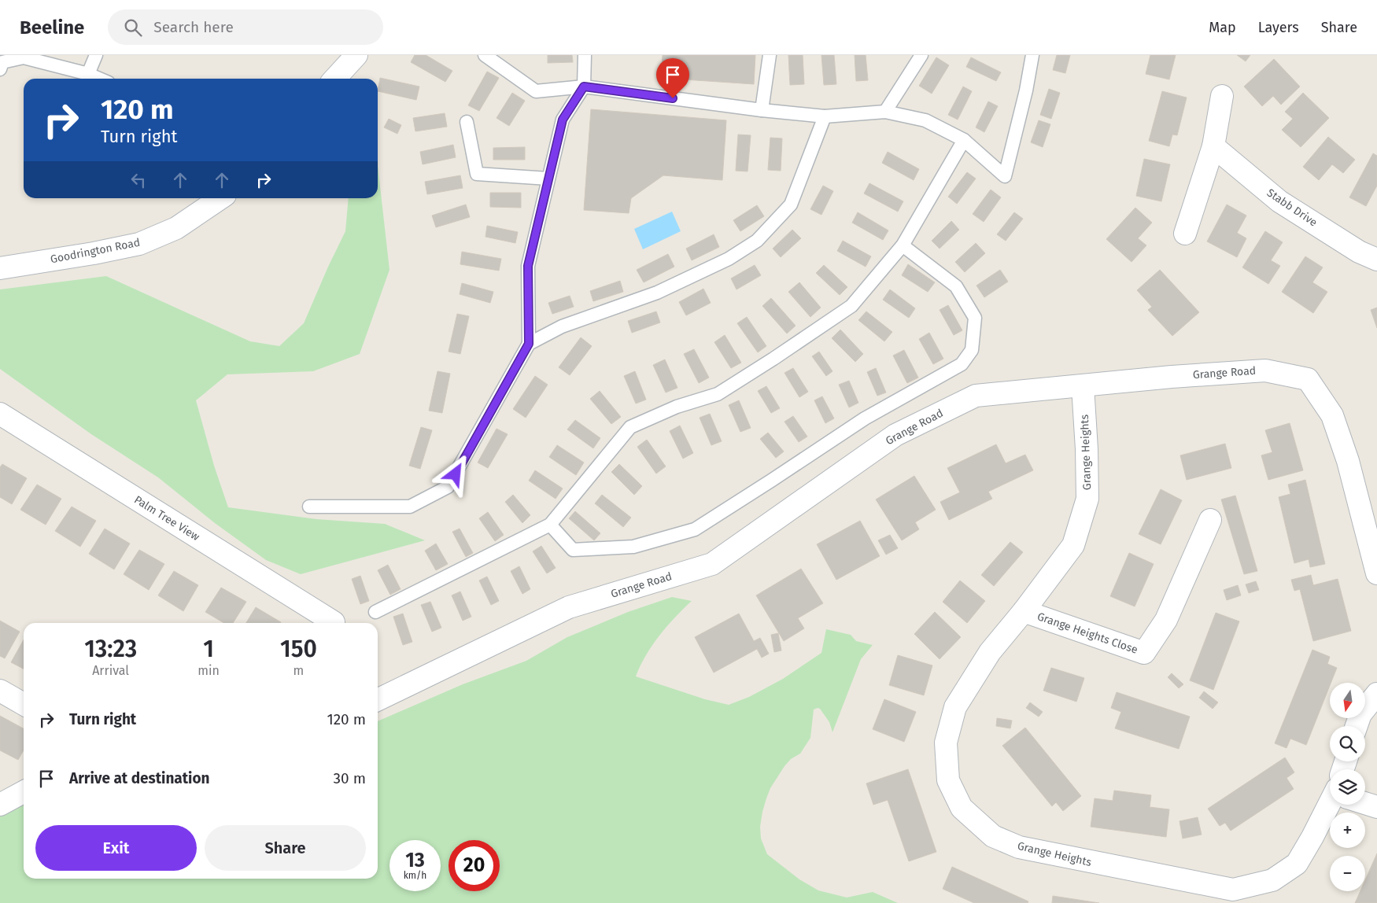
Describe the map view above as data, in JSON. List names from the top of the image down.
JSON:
{
  "streets": {
    "street": [
      "Stabb Drive",
      "Goodrington Road",
      "Grange Road",
      "Grange Heights",
      "Palm Tree View",
      "Grange Heights Close"
    ]
  },
  "crossings": [
    ["Grange Road", "Grange Heights"],
    ["Grange Heights", "Grange Heights Close"]
  ],
  "north": "bottom",
  "page": {
    "header": "Beeline",
    "search": "Search here",
    "nav": ["Map", "Layers", "Share"],
    "turn": ["120 m", "Turn right"],
    "eta": [
      "13:23",
      "Arrival",
      "1",
      "min",
      "150",
      "m"
    ],
    "map_buttons": ["+", "−"],
    "list": [
      {
        "name": "Turn right",
        "value": "120 m"
      },
      {
        "name": "Arrive at destination",
        "value": "30 m"
      }
    ],
    "buttons": ["Exit", "Share"],
    "speed": "13 km/h",
    "limit": "20"
  }
}
